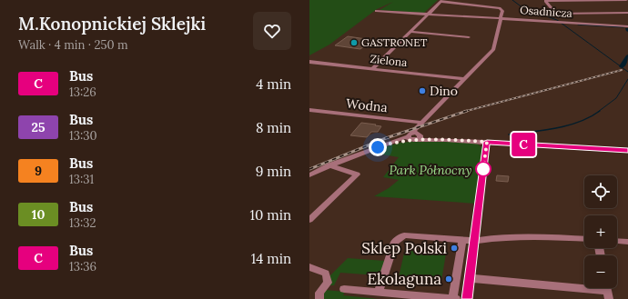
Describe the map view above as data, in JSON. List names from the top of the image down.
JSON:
{
  "streets": {
    "street": ["Osadnicza", "Zielona", "Wodna"]
  },
  "parks": ["Park Północny"],
  "places": [
    "GASTRONET",
    "Dino",
    "Sklep Polski",
    "Ekolaguna"
  ],
  "lines": ["bus line C"],
  "page": {
    "heading": ["M.Konopnickiej Sklejki", "Walk · 4 min · 250 m"],
    "on_map": "C",
    "list": [
      {
        "mark": "C",
        "name": "Bus",
        "note": "13:26",
        "value": "4 min"
      },
      {
        "mark": "25",
        "name": "Bus",
        "note": "13:30",
        "value": "8 min"
      },
      {
        "mark": "9",
        "name": "Bus",
        "note": "13:31",
        "value": "9 min"
      },
      {
        "mark": "10",
        "name": "Bus",
        "note": "13:32",
        "value": "10 min"
      },
      {
        "mark": "C",
        "name": "Bus",
        "note": "13:36",
        "value": "14 min"
      }
    ],
    "map_buttons": ["+", "−"]
  }
}
